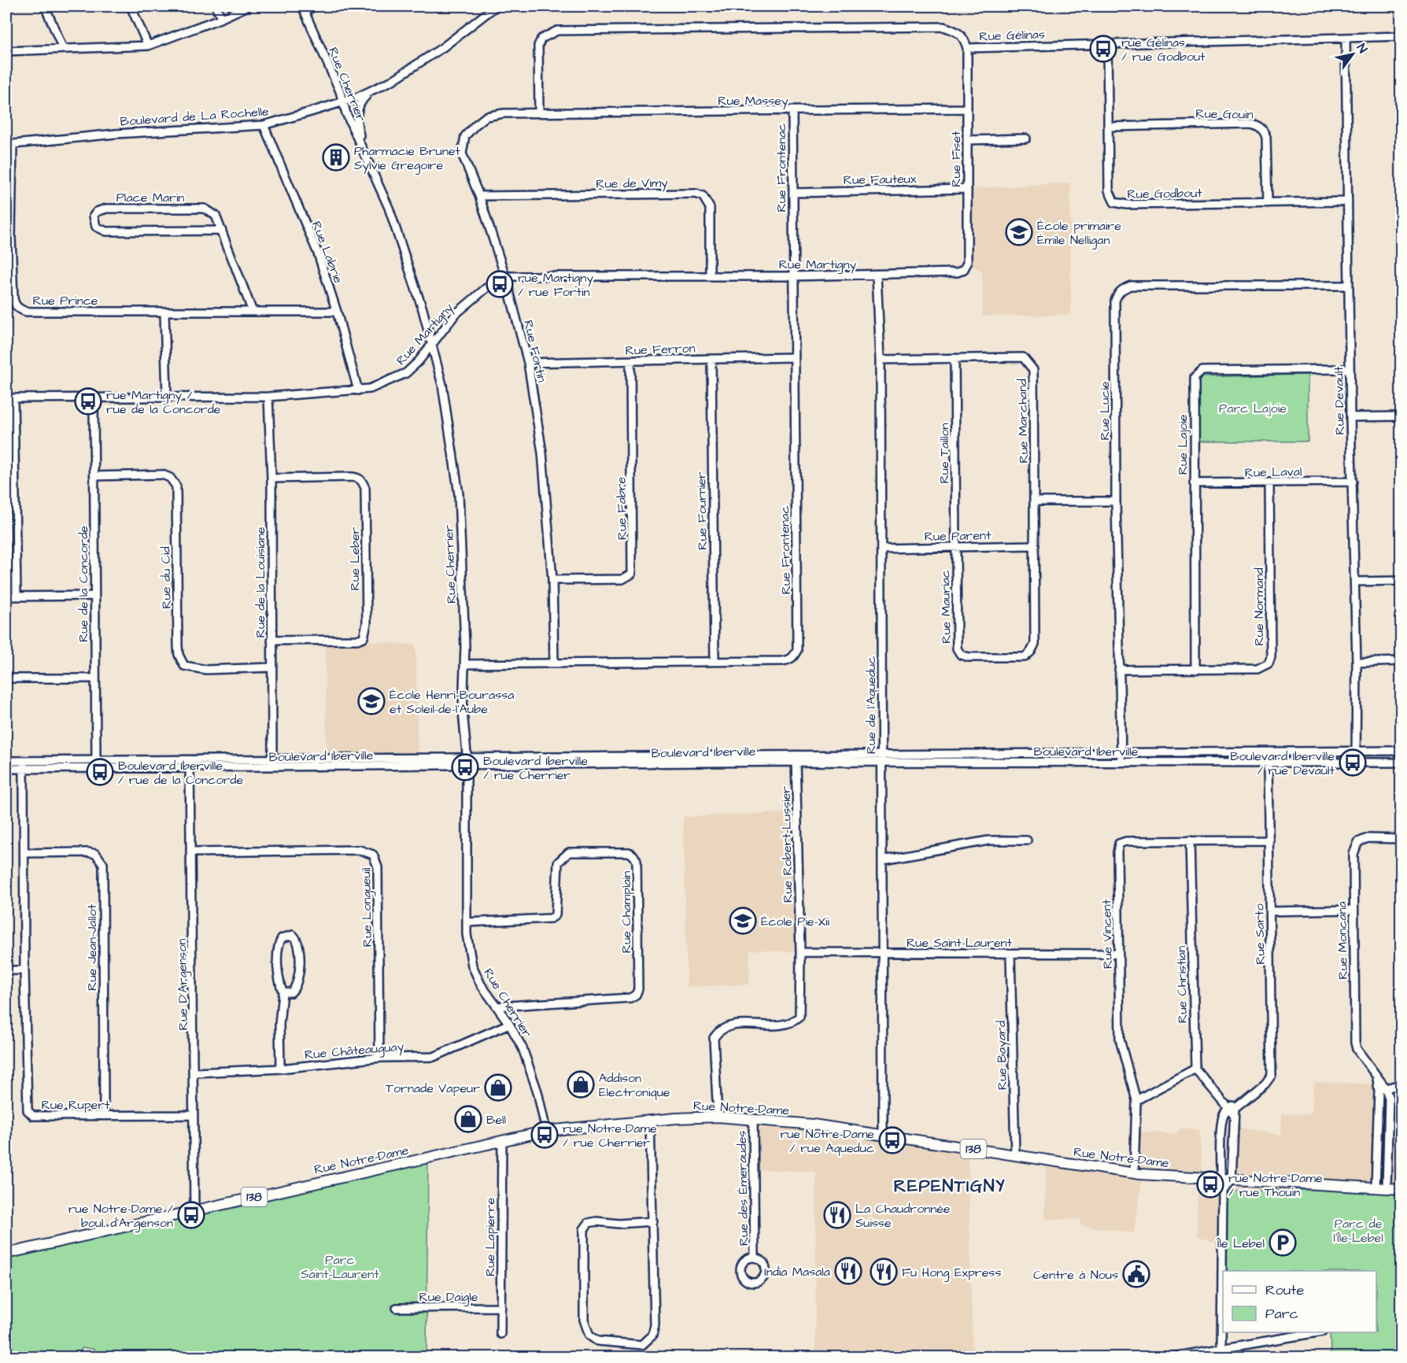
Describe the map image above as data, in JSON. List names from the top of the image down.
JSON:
{
  "streets": {
    "main road": ["Rue Notre-Dame", "138"],
    "street": [
      "Rue Gélinas",
      "Rue Cherrier",
      "Rue Massey",
      "Rue Gouin",
      "Boulevard de La Rochelle",
      "Rue Fiset",
      "Rue Frontenac",
      "Rue Fauteux",
      "Rue de Vimy",
      "Rue Godbout",
      "Place Marin",
      "Rue Labrie",
      "Rue Martigny",
      "Rue Prince",
      "Rue Ferron",
      "Rue Fortin",
      "Rue Devault",
      "Rue Lucie",
      "Rue Marchand",
      "Rue Lajoie",
      "Rue Taillon",
      "Rue Laval",
      "Rue Fabre",
      "Rue Fournier",
      "Rue Parent",
      "Rue Leber",
      "Rue du Cid",
      "Rue de la Louisiane",
      "Rue de la Concorde",
      "Rue Mauriac",
      "Rue Normand",
      "Rue de l'Aqueduc",
      "Boulevard Iberville",
      "Rue Robert-Lussier",
      "Rue Longueuil",
      "Rue Champlain",
      "Rue Vincent",
      "Rue Sarto",
      "Rue Moncana",
      "Rue Saint-Laurent",
      "Rue Jean-Jallot",
      "Rue D'Argenson",
      "Rue Christian",
      "Rue Châteauguay",
      "Rue Bayard",
      "Rue Rupert",
      "Rue des Émeraudes",
      "Rue Lapierre",
      "Rue Daigle"
    ]
  },
  "crossings": [
    ["Rue Gélinas", "Rue Massey"],
    ["Rue Gélinas", "Rue Fiset"],
    ["Rue Gélinas", "Rue Godbout"],
    ["Rue Gélinas", "Rue Fortin"],
    ["Rue Gélinas", "Rue Devault"],
    ["Rue Cherrier", "Boulevard de La Rochelle"],
    ["Rue Cherrier", "Rue Frontenac"],
    ["Rue Cherrier", "Rue Martigny"],
    ["Rue Cherrier", "Boulevard Iberville"],
    ["Rue Cherrier", "Rue Champlain"],
    ["Rue Cherrier", "Rue Châteauguay"],
    ["Rue Cherrier", "Rue Notre-Dame"],
    ["Rue Massey", "Rue Fiset"],
    ["Rue Massey", "Rue Frontenac"],
    ["Rue Massey", "Rue Fortin"],
    ["Rue Gouin", "Rue Godbout"],
    ["Boulevard de La Rochelle", "Rue Labrie"],
    ["Boulevard de La Rochelle", "Rue Prince"],
    ["Rue Fiset", "Rue Fauteux"],
    ["Rue Fiset", "Rue Martigny"],
    ["Rue Frontenac", "Rue Fauteux"],
    ["Rue Frontenac", "Rue Martigny"],
    ["Rue Frontenac", "Rue Ferron"],
    ["Rue Frontenac", "Rue Fortin"],
    ["Rue Frontenac", "Rue Fournier"],
    ["Rue de Vimy", "Rue Martigny"],
    ["Rue de Vimy", "Rue Fortin"],
    ["Rue Godbout", "Rue Devault"],
    ["Place Marin", "Rue Prince"],
    ["Rue Labrie", "Rue Martigny"],
    ["Rue Labrie", "Rue Prince"],
    ["Rue Martigny", "Rue Fortin"],
    ["Rue Martigny", "Rue de la Louisiane"],
    ["Rue Martigny", "Rue de la Concorde"],
    ["Rue Martigny", "Rue de l'Aqueduc"],
    ["Rue Ferron", "Rue Fortin"],
    ["Rue Ferron", "Rue Fabre"],
    ["Rue Ferron", "Rue Fournier"],
    ["Rue Fortin", "Rue Fabre"],
    ["Rue Devault", "Rue Lucie"],
    ["Rue Devault", "Rue Lajoie"],
    ["Rue Devault", "Rue Laval"],
    ["Rue Devault", "Boulevard Iberville"],
    ["Rue Lucie", "Rue Normand"],
    ["Rue Lucie", "Boulevard Iberville"],
    ["Rue Marchand", "Rue Taillon"],
    ["Rue Marchand", "Rue Parent"],
    ["Rue Marchand", "Rue Mauriac"],
    ["Rue Marchand", "Rue de l'Aqueduc"],
    ["Rue Lajoie", "Rue Laval"],
    ["Rue Lajoie", "Rue Normand"],
    ["Rue Taillon", "Rue Parent"],
    ["Rue Taillon", "Rue Mauriac"],
    ["Rue Laval", "Rue Normand"],
    ["Rue Parent", "Rue Mauriac"],
    ["Rue Parent", "Rue de l'Aqueduc"],
    ["Rue Leber", "Rue de la Louisiane"],
    ["Rue du Cid", "Rue de la Louisiane"],
    ["Rue du Cid", "Rue de la Concorde"],
    ["Rue de la Louisiane", "Boulevard Iberville"],
    ["Rue de la Concorde", "Boulevard Iberville"],
    ["Rue de l'Aqueduc", "Boulevard Iberville"],
    ["Rue de l'Aqueduc", "Rue Saint-Laurent"],
    ["Rue de l'Aqueduc", "Rue Notre-Dame"],
    ["Boulevard Iberville", "Rue Robert-Lussier"],
    ["Boulevard Iberville", "Rue Sarto"],
    ["Boulevard Iberville", "Rue D'Argenson"],
    ["Boulevard Iberville", "Rue Rupert"],
    ["Rue Robert-Lussier", "Rue Saint-Laurent"],
    ["Rue Robert-Lussier", "Rue Notre-Dame"],
    ["Rue Longueuil", "Rue D'Argenson"],
    ["Rue Longueuil", "Rue Châteauguay"],
    ["Rue Vincent", "Rue Sarto"],
    ["Rue Vincent", "Rue Saint-Laurent"],
    ["Rue Vincent", "Rue Christian"],
    ["Rue Vincent", "Rue Notre-Dame"],
    ["Rue Saint-Laurent", "Rue Bayard"],
    ["Rue Jean-Jallot", "Rue Rupert"],
    ["Rue D'Argenson", "Rue Châteauguay"],
    ["Rue D'Argenson", "Rue Rupert"],
    ["Rue D'Argenson", "Rue Notre-Dame"],
    ["Rue Bayard", "Rue Notre-Dame"],
    ["Rue Notre-Dame", "Rue des Émeraudes"],
    ["Rue Notre-Dame", "Rue Lapierre"],
    ["Rue Lapierre", "Rue Daigle"]
  ],
  "districts": ["REPENTIGNY"],
  "parks": ["Parc Lajoie", "Parc de l'Île-Lebel", "Parc Saint-Laurent"],
  "places": {
    "bus stop": [
      "rue Gélinas / rue Godbout",
      "rue Martigny / rue Fortin",
      "rue Martigny / rue de la Concorde",
      "Boulevard Iberville / rue Devault",
      "Boulevard Iberville / rue Cherrier",
      "Boulevard Iberville / rue de la Concorde",
      "rue Notre-Dame / rue Cherrier",
      "rue Notre-Dame / rue Aqueduc",
      "rue Notre-Dame / rue Thouin",
      "rue Notre-Dame / boul. d'Argenson"
    ],
    "building": ["Pharmacie Brunet Sylvie Gregoire"],
    "school or university": ["École primaire Émile Nelligan", "École Henri-Bourassa et Soleil-de-l'Aube", "École Pie-Xii"],
    "shop": ["Addison Electronique", "Tornade Vapeur", "Bell"],
    "restaurant": ["La Chaudronnée Suisse", "India Masala", "Fu Hong Express"],
    "parking": ["Île Lebel"],
    "public building": ["Centre à Nous"]
  },
  "legend": ["Route", "Parc"],
  "north": "top right"
}
